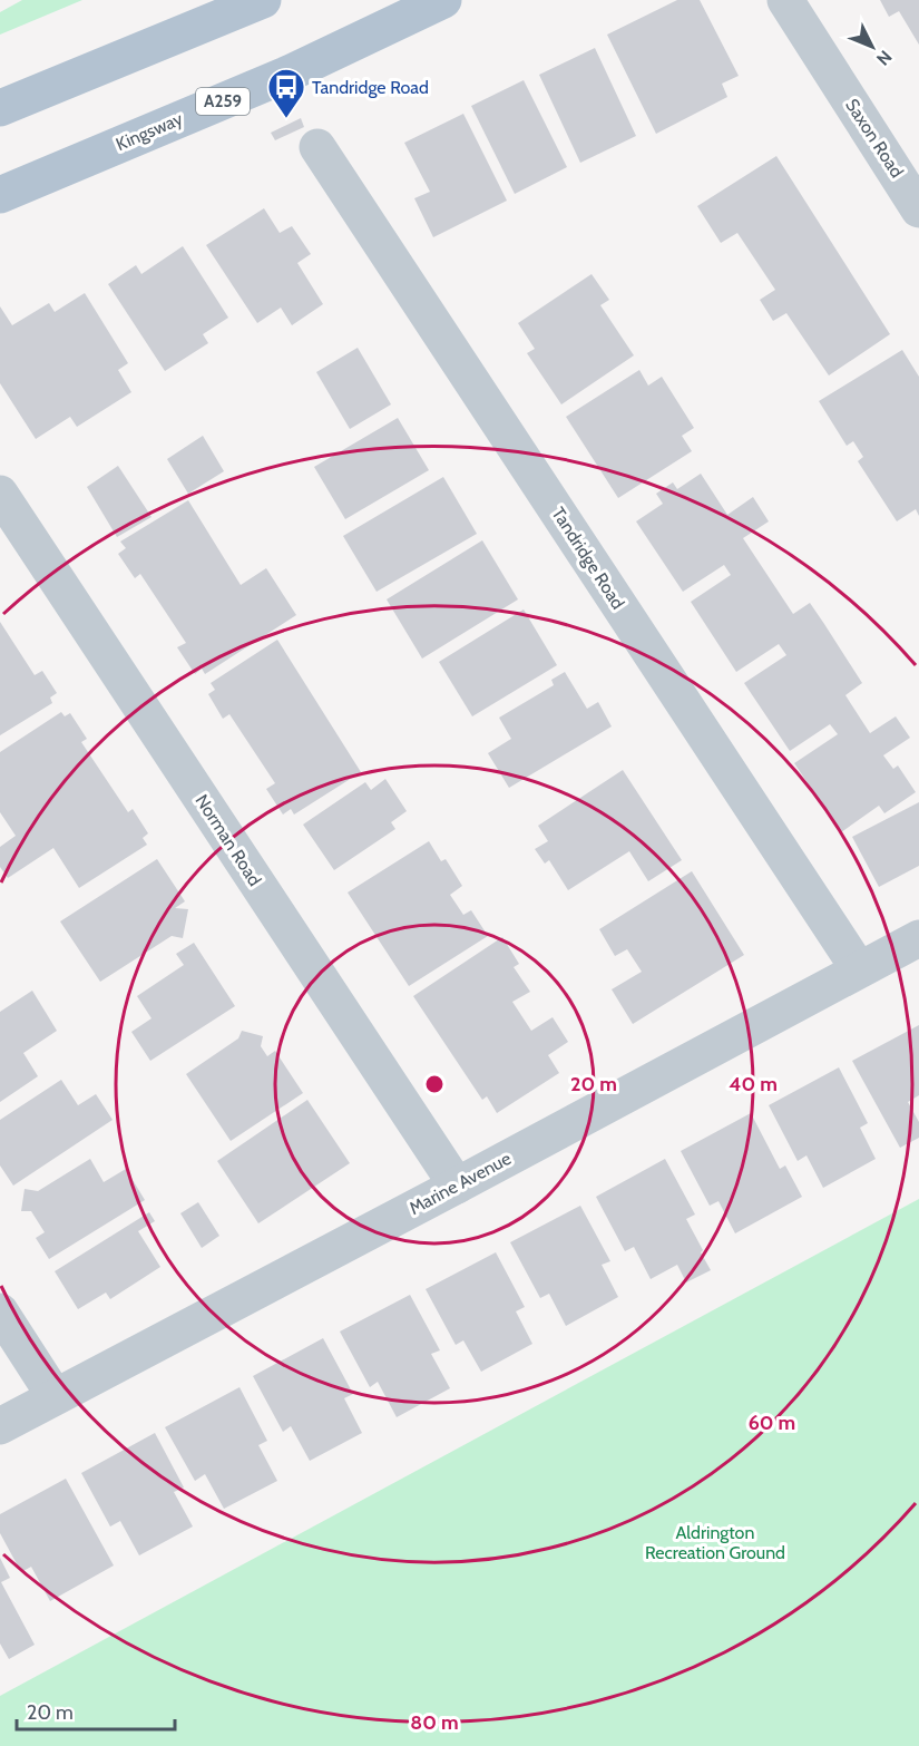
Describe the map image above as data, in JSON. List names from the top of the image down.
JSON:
{
  "streets": {
    "main road": ["A259", "Kingsway"],
    "street": [
      "Saxon Road",
      "Tandridge Road",
      "Norman Road",
      "Marine Avenue"
    ]
  },
  "crossings": [
    ["Tandridge Road", "Marine Avenue"],
    ["Norman Road", "Marine Avenue"]
  ],
  "parks": ["Aldrington Recreation Ground"],
  "places": {
    "bus stop": ["Tandridge Road"]
  },
  "scale_bar": "20 m",
  "north": "bottom right",
  "rings": [
    "20 m",
    "40 m",
    "60 m",
    "80 m"
  ]
}
